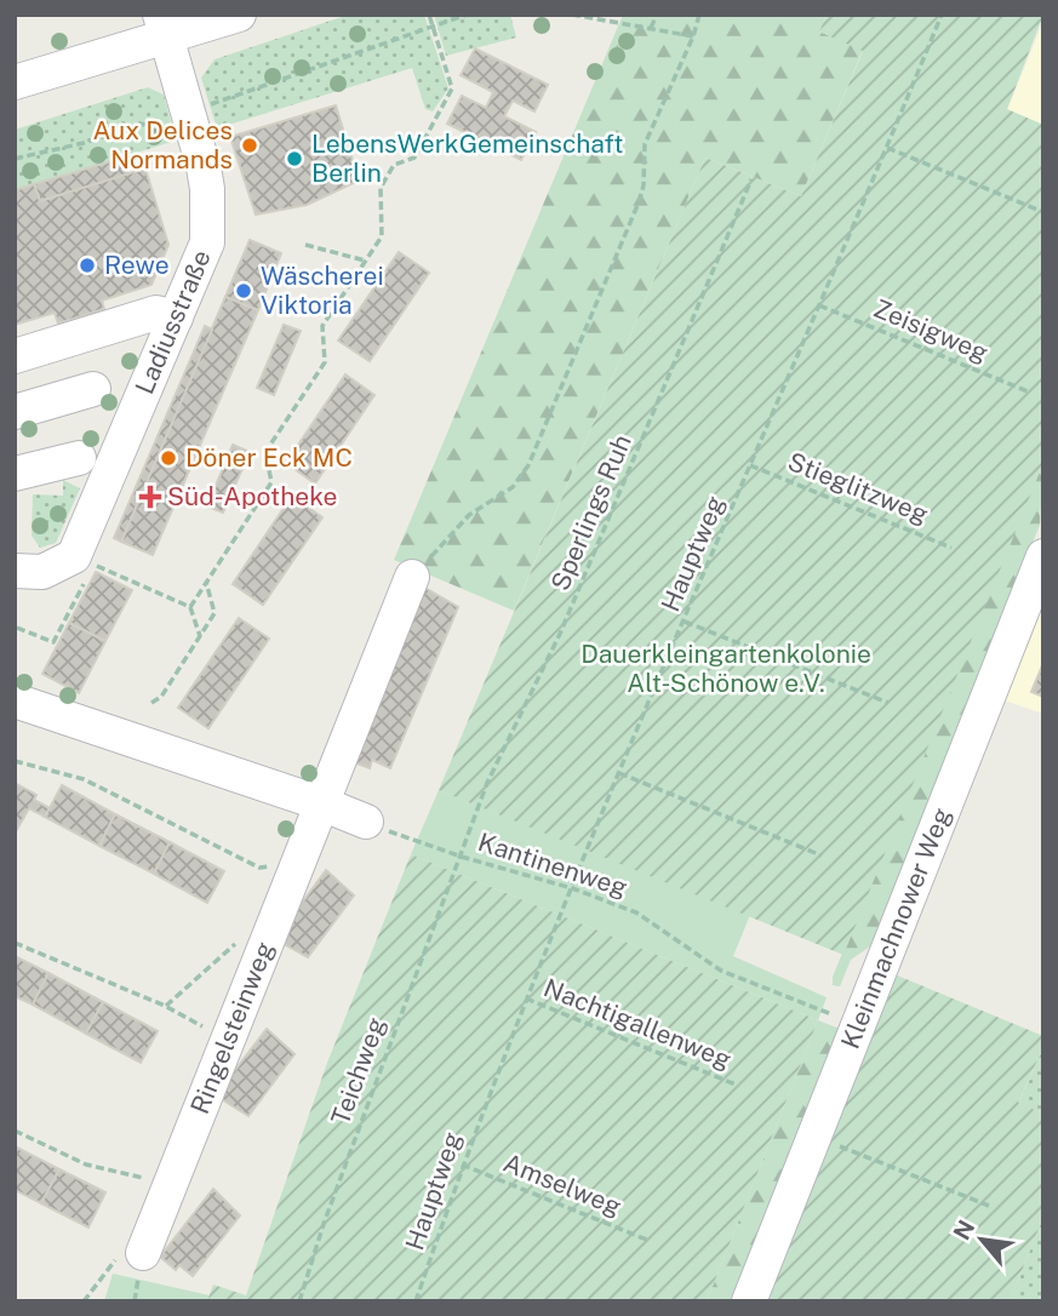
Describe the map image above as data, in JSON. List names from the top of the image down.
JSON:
{
  "streets": {
    "street": ["Ladiusstraße", "Kleinmachnower Weg", "Ringelsteinweg"],
    "path": [
      "Zeisigweg",
      "Stieglitzweg",
      "Sperlings Ruh",
      "Hauptweg",
      "Kantinenweg",
      "Nachtigallenweg",
      "Teichweg",
      "Amselweg"
    ]
  },
  "crossings": [
    ["Zeisigweg", "Hauptweg"],
    ["Stieglitzweg", "Hauptweg"],
    ["Sperlings Ruh", "Kantinenweg"],
    ["Sperlings Ruh", "Teichweg"],
    ["Hauptweg", "Kantinenweg"],
    ["Hauptweg", "Nachtigallenweg"],
    ["Hauptweg", "Amselweg"],
    ["Kantinenweg", "Kleinmachnower Weg"],
    ["Kantinenweg", "Teichweg"]
  ],
  "parks": ["Dauerkleingartenkolonie Alt-Schönow e.V."],
  "places": {
    "other": [
      "Aux Delices Normands",
      "LebensWerkGemeinschaft Berlin",
      "Rewe",
      "Wäscherei Viktoria",
      "Döner Eck MC"
    ],
    "health": ["Süd-Apotheke"]
  },
  "north": "top left"
}
